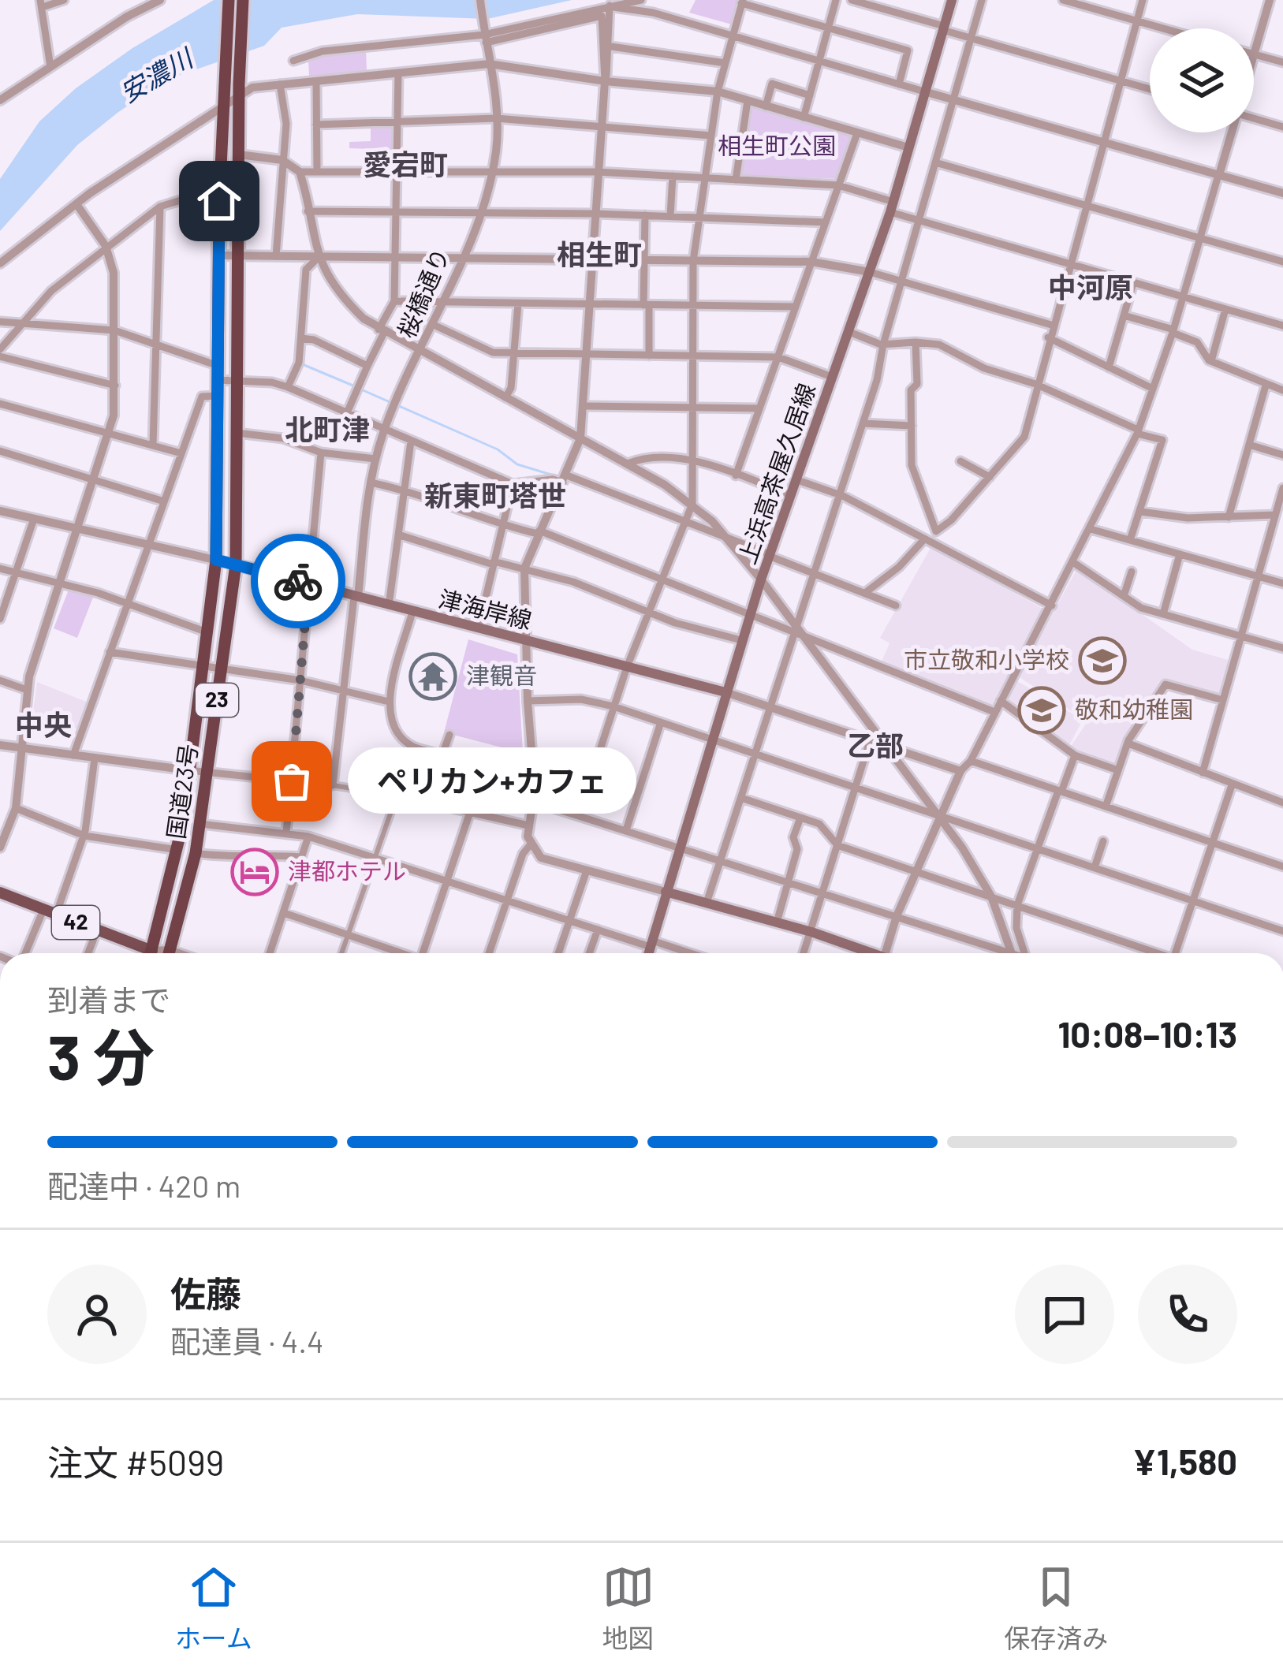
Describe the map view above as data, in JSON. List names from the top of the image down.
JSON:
{
  "streets": {
    "highway": ["23", "国道23号"],
    "main road": ["上浜高茶屋久居線", "津海岸線", "42"],
    "street": ["桜橋通り"]
  },
  "crossings": [
    ["桜橋通り", "津海岸線"],
    ["上浜高茶屋久居線", "津海岸線"],
    ["津海岸線", "国道23号"]
  ],
  "districts": [
    "愛宕町",
    "相生町",
    "中河原",
    "北町津",
    "新東町塔世",
    "中央",
    "乙部"
  ],
  "water": ["安濃川"],
  "parks": ["相生町公園"],
  "places": {
    "school or university": ["市立敬和小学校", "敬和幼稚園"],
    "temple": ["津観音"],
    "other": ["ペリカン+カフェ"],
    "hotel": ["津都ホテル"]
  },
  "page": {
    "bubble": "ペリカン+カフェ",
    "heading": ["3 分", "到着まで", "10:08–10:13"],
    "panel": [
      "佐藤",
      "配達員 · 4.4",
      "注文 #5099",
      "¥1,580"
    ],
    "bar": "配達中 · 420 m",
    "tabs": ["ホーム", "地図", "保存済み"]
  }
}
